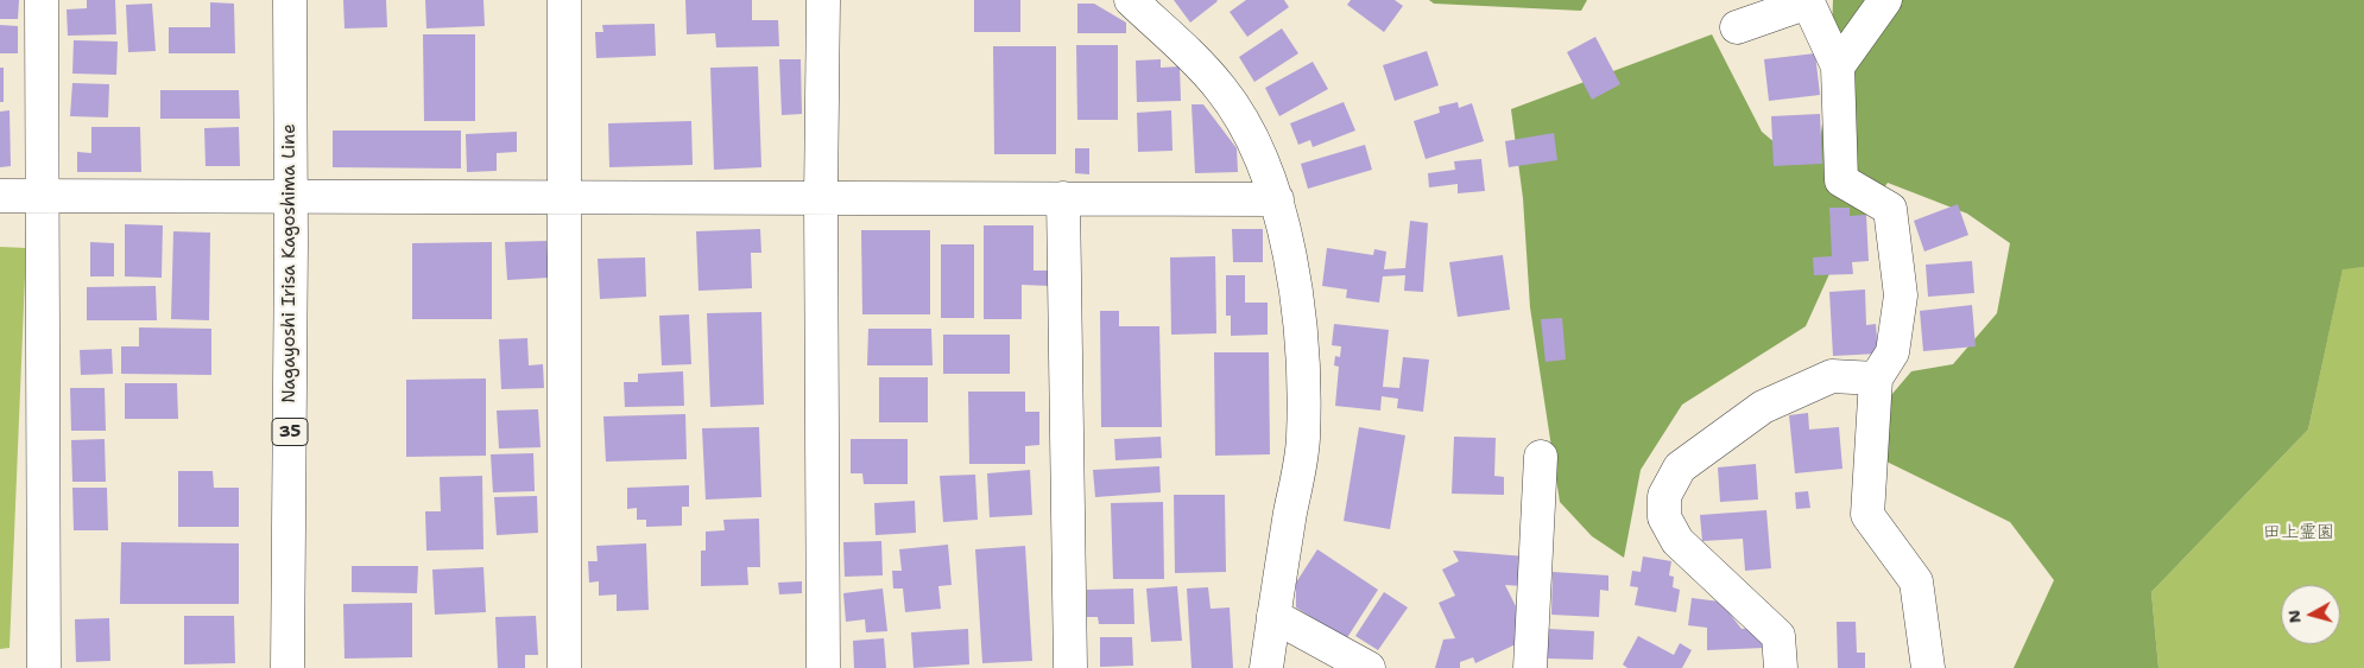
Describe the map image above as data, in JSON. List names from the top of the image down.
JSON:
{
  "streets": {
    "street": ["Nagayoshi Irisa Kagoshima Line", "35"]
  },
  "parks": ["田上霊園"],
  "north": "left"
}
